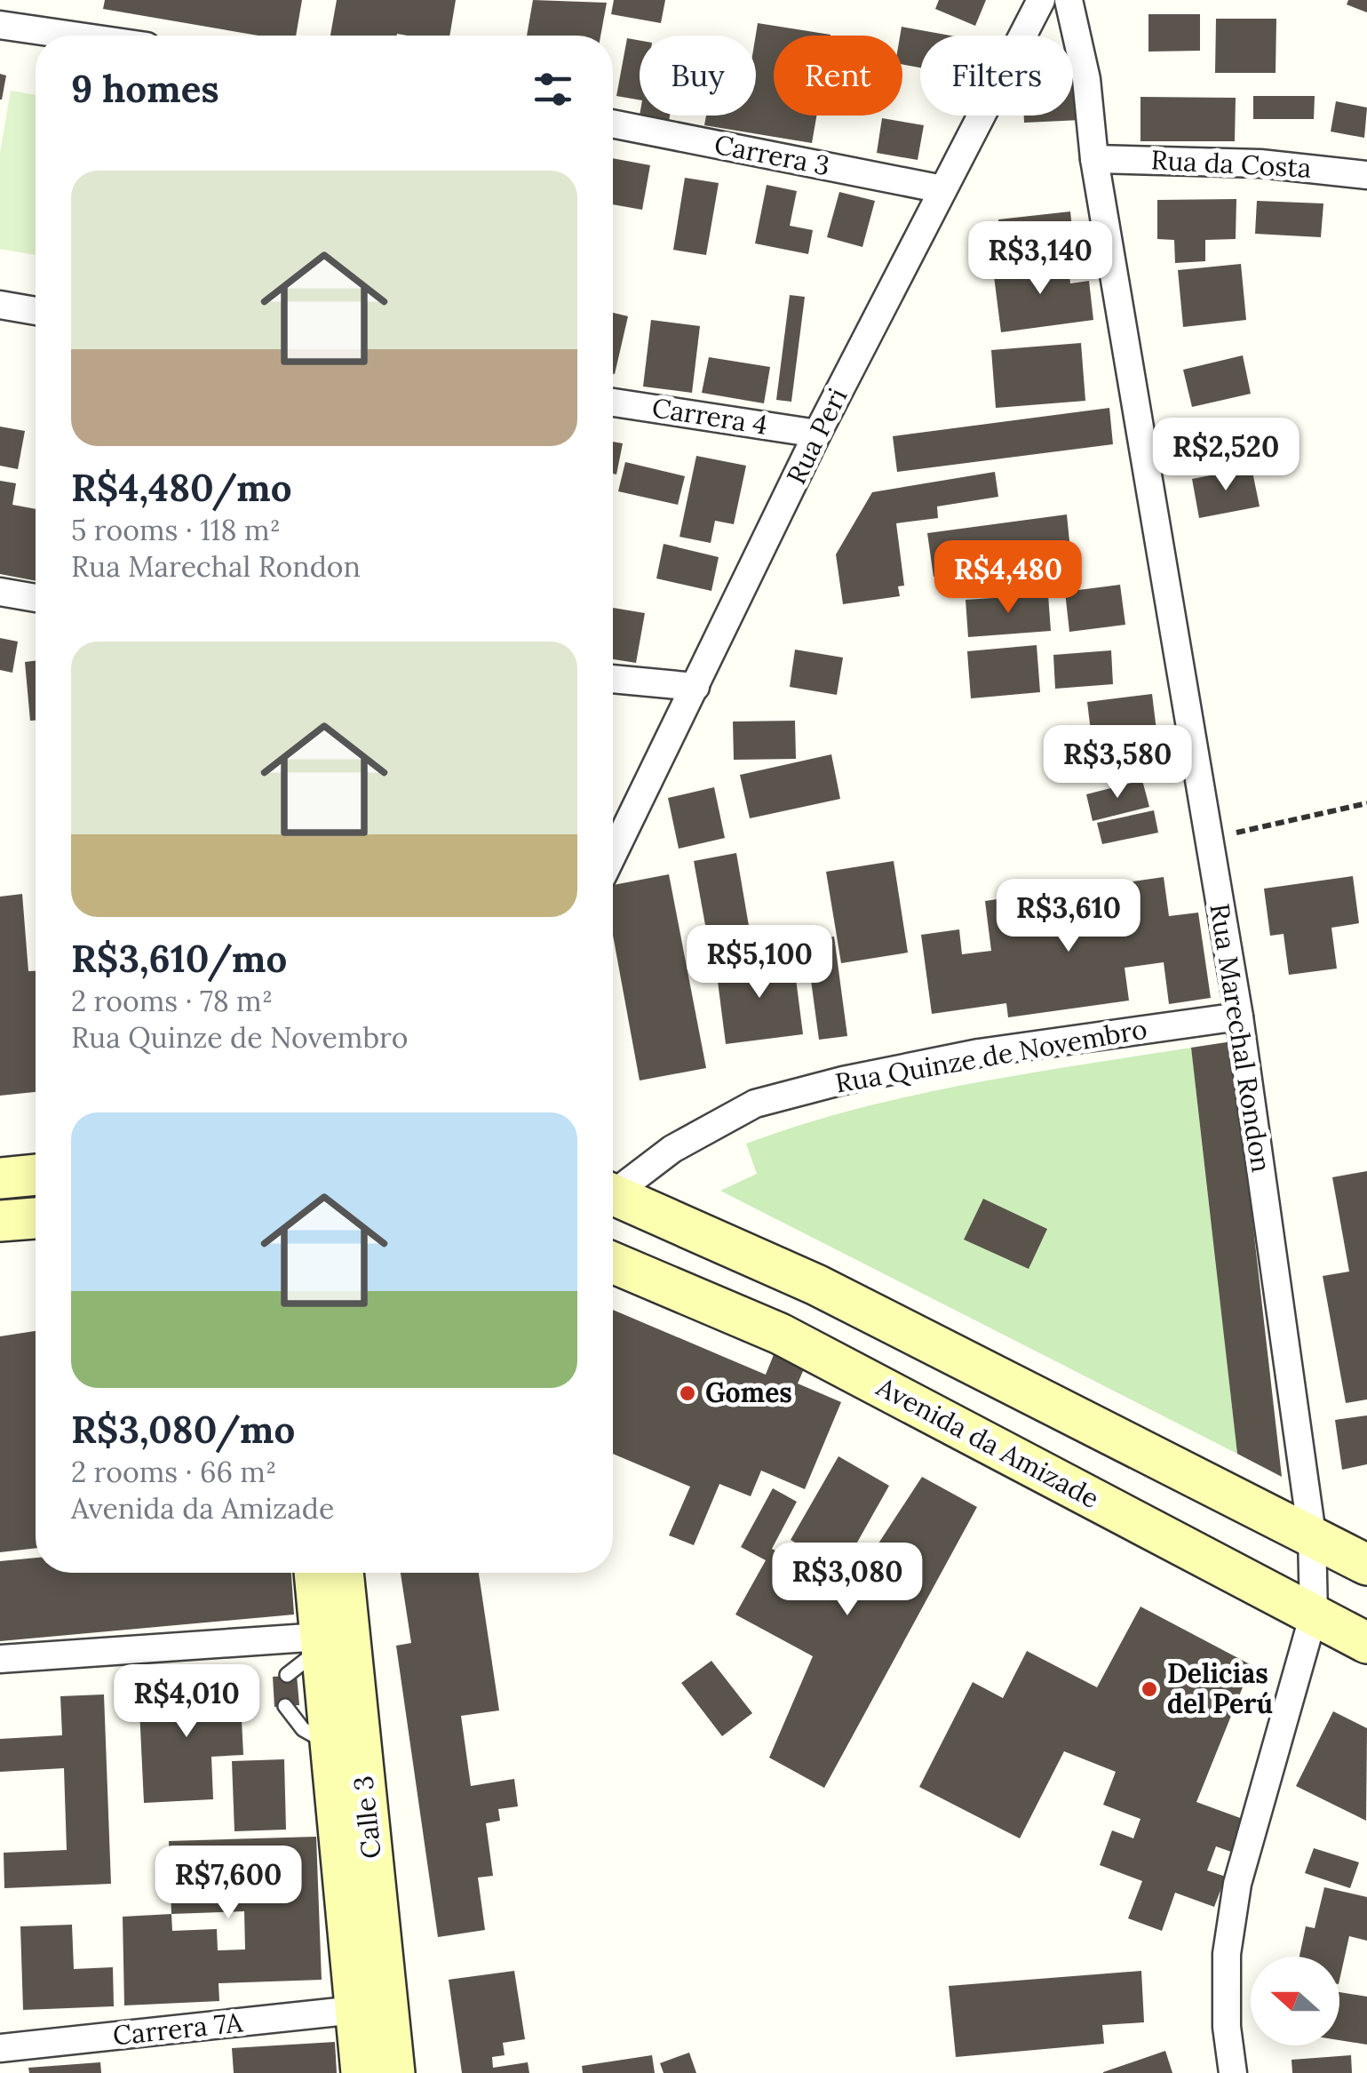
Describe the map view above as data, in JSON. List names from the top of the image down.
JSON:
{
  "streets": {
    "main road": ["Avenida da Amizade", "Calle 3"],
    "street": [
      "Carrera 3",
      "Rua da Costa",
      "Carrera 4",
      "Rua Peri",
      "Rua Marechal Rondon",
      "Rua Quinze de Novembro",
      "Carrera 7A"
    ]
  },
  "crossings": [
    ["Carrera 3", "Rua Peri"],
    ["Rua da Costa", "Rua Marechal Rondon"],
    ["Carrera 4", "Rua Peri"],
    ["Rua Marechal Rondon", "Rua Quinze de Novembro"],
    ["Rua Marechal Rondon", "Avenida da Amizade"],
    ["Calle 3", "Carrera 7A"]
  ],
  "places": ["Gomes", "Delicias del Perú"],
  "north": "left",
  "page": {
    "chip": ["Buy", "Rent", "Filters"],
    "heading": "9 homes",
    "list": [
      {
        "name": "R$4,480/mo",
        "note": "5 rooms · 118 m² · Rua Marechal Rondon"
      },
      {
        "name": "R$3,610/mo",
        "note": "2 rooms · 78 m² · Rua Quinze de Novembro"
      },
      {
        "name": "R$3,080/mo",
        "note": "2 rooms · 66 m² · Avenida da Amizade"
      }
    ],
    "price": [
      "R$3,140",
      "R$2,520",
      "R$4,480",
      "R$3,580",
      "R$3,610",
      "R$5,100",
      "R$3,080",
      "R$4,010",
      "R$7,600"
    ]
  }
}
